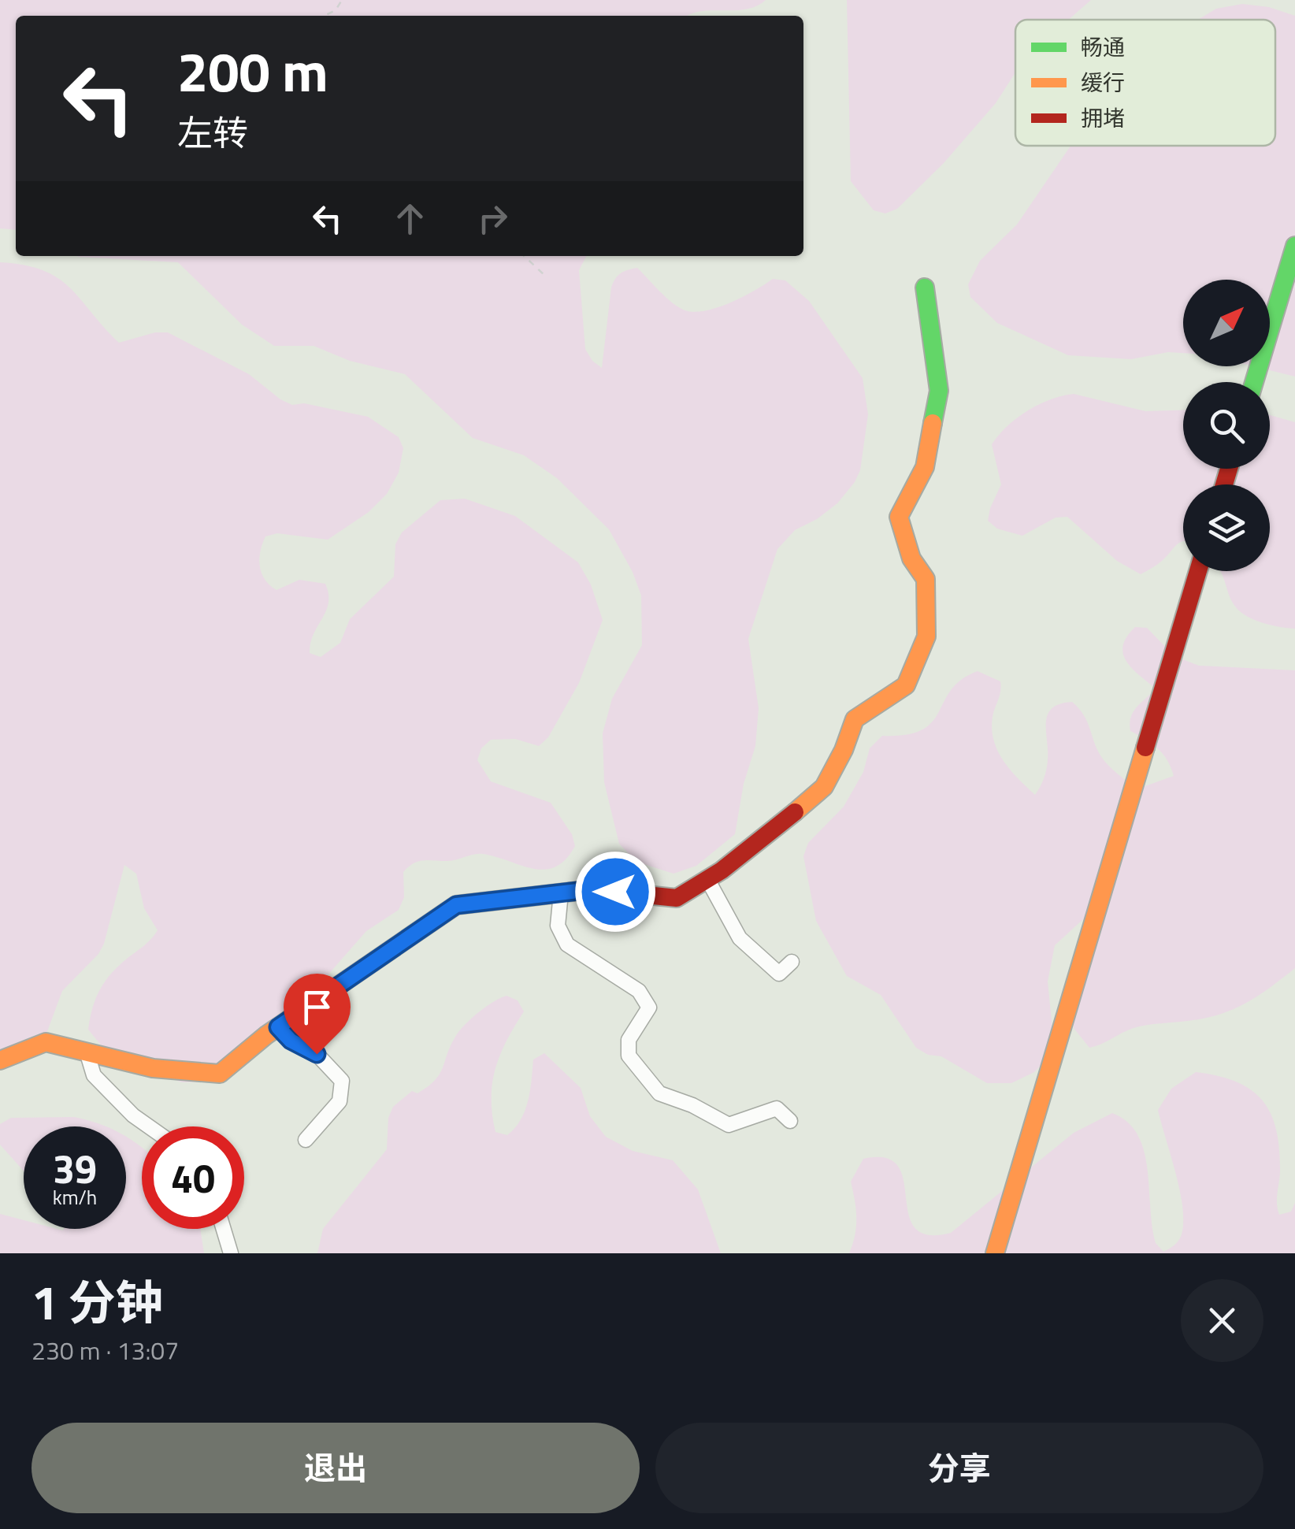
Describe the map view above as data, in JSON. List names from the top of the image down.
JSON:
{
  "legend": ["畅通", "缓行", "拥堵"],
  "north": "top right",
  "page": {
    "turn": ["200 m", "左转"],
    "speed": "39 km/h",
    "limit": "40",
    "heading": ["1 分钟", "230 m · 13:07"],
    "buttons": ["退出", "分享"]
  }
}
